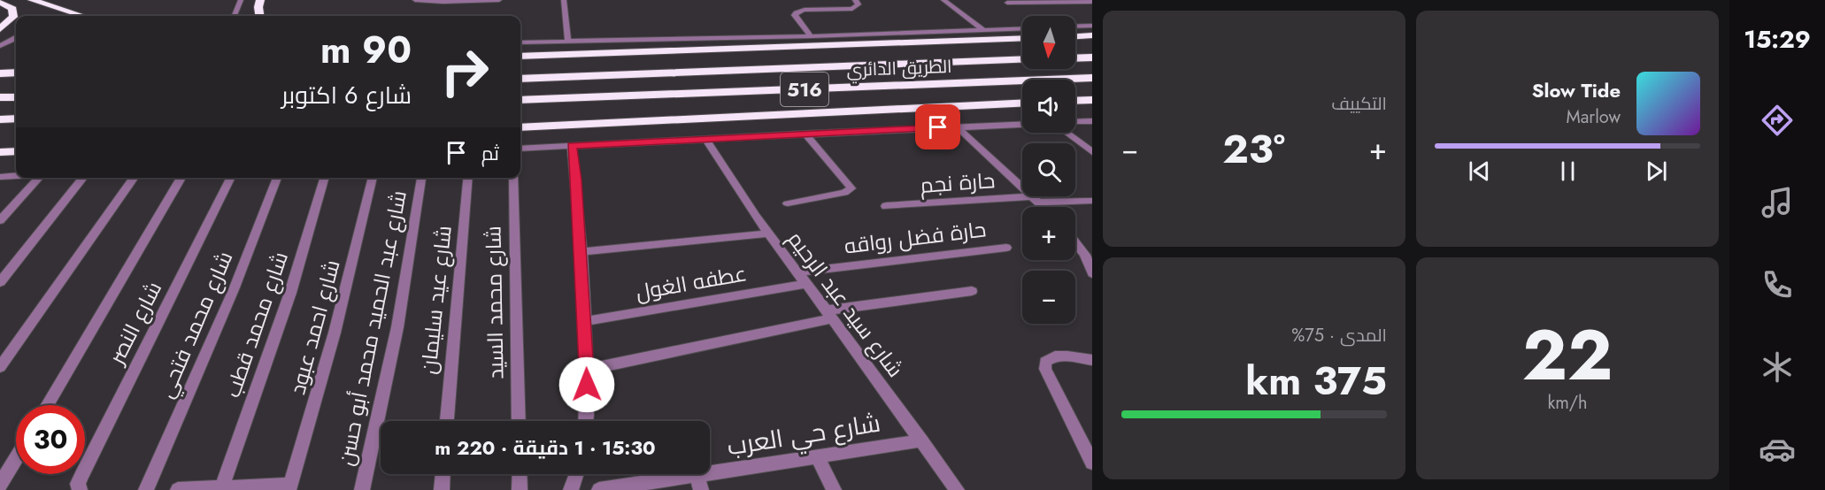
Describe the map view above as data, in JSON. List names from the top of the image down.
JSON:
{
  "streets": {
    "highway": ["الطريق الدائري", "516"],
    "street": [
      "حارة نجم",
      "حارة فضل رواقه",
      "عطفه الغول",
      "شارع عيد سليمان",
      "شارع محمد السيد",
      "شارع سيد عبد الرحيم",
      "شارع النصر",
      "شارع محمد فتحي",
      "شارع محمد قطب",
      "شارع احمد عبود",
      "شارع عبد الحميد محمد أبو حسن",
      "شارع حي العرب"
    ]
  },
  "crossings": [
    ["حارة فضل رواقه", "شارع سيد عبد الرحيم"],
    ["عطفه الغول", "شارع سيد عبد الرحيم"],
    ["شارع سيد عبد الرحيم", "شارع حي العرب"]
  ],
  "north": "bottom",
  "page": {
    "tabs": "15:29",
    "tile": [
      "التكييف",
      ["22", "km/h"],
      ["المدى · 75%", "375 km"]
    ],
    "map_buttons": ["+", "−"],
    "turn": ["90 m", "شارع 6 اكتوبر"],
    "song": ["Slow Tide", "Marlow"],
    "heat": ["−", "23°", "+"],
    "then": "ثم",
    "limit": "30",
    "trip": "15:30 · 1 دقيقة · 220 m"
  }
}
